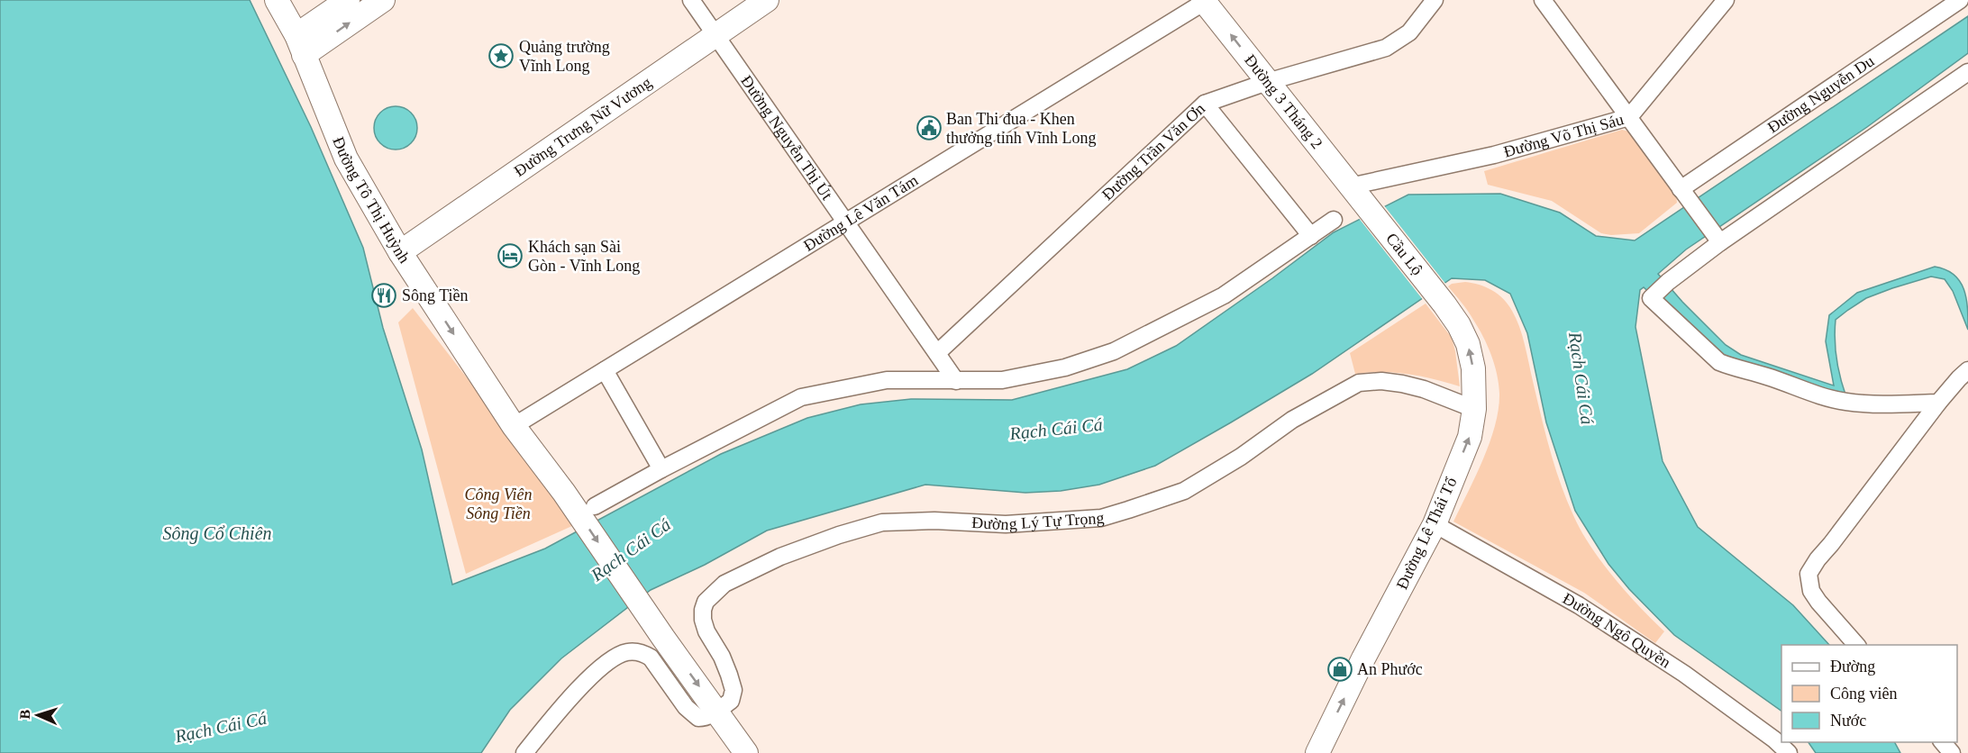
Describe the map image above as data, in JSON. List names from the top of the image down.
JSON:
{
  "streets": {
    "main road": [
      "Đường 3 Tháng 2",
      "Đường Trưng Nữ Vương",
      "Đường Tô Thị Huỳnh",
      "Cầu Lộ",
      "Đường Lê Thái Tổ"
    ],
    "street": [
      "Đường Nguyễn Du",
      "Đường Võ Thị Sáu",
      "Đường Nguyễn Thị Út",
      "Đường Trần Văn Ơn",
      "Đường Lê Văn Tám",
      "Đường Lý Tự Trọng",
      "Đường Ngô Quyền"
    ]
  },
  "crossings": [
    ["Đường 3 Tháng 2", "Đường Võ Thị Sáu"],
    ["Đường 3 Tháng 2", "Đường Trần Văn Ơn"],
    ["Đường 3 Tháng 2", "Đường Lê Văn Tám"],
    ["Đường 3 Tháng 2", "Cầu Lộ"],
    ["Đường Trưng Nữ Vương", "Đường Nguyễn Thị Út"],
    ["Đường Trưng Nữ Vương", "Đường Tô Thị Huỳnh"],
    ["Đường Nguyễn Thị Út", "Đường Trần Văn Ơn"],
    ["Đường Nguyễn Thị Út", "Đường Lê Văn Tám"],
    ["Đường Tô Thị Huỳnh", "Đường Lê Văn Tám"],
    ["Đường Tô Thị Huỳnh", "Đường Lý Tự Trọng"],
    ["Cầu Lộ", "Đường Lê Thái Tổ"],
    ["Đường Lý Tự Trọng", "Đường Lê Thái Tổ"],
    ["Đường Lê Thái Tổ", "Đường Ngô Quyền"]
  ],
  "one_way": ["Đường 3 Tháng 2", "Đường Tô Thị Huỳnh", "Đường Lê Thái Tổ"],
  "water": ["Rạch Cái Cá", "Sông Cổ Chiên"],
  "parks": ["Công Viên Sông Tiền"],
  "places": {
    "place": ["Quảng trường Vĩnh Long"],
    "public building": ["Ban Thi đua - Khen thưởng tỉnh Vĩnh Long"],
    "hotel": ["Khách sạn Sài Gòn - Vĩnh Long"],
    "restaurant": ["Sông Tiền"],
    "shop": ["An Phước"]
  },
  "legend": ["Đường", "Công viên", "Nước"],
  "north": "left"
}
